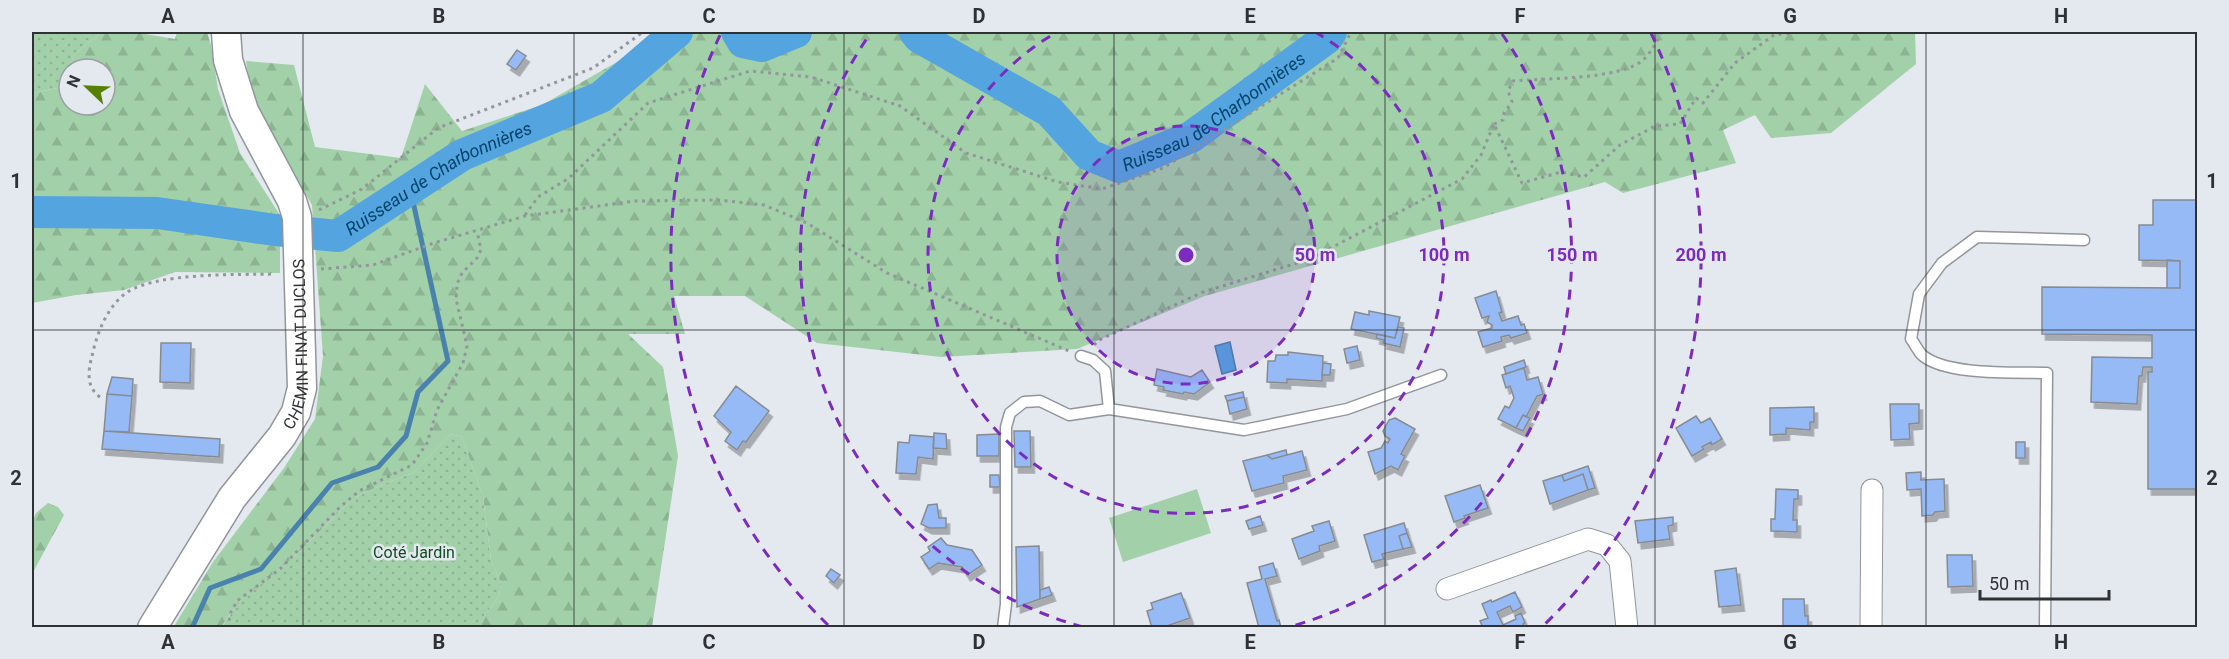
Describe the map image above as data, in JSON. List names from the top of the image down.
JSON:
{
  "streets": {
    "main road": ["CHEMIN FINAT DUCLOS"]
  },
  "water": ["Ruisseau de Charbonnières"],
  "parks": ["Coté Jardin"],
  "scale_bar": "50 m",
  "north": "top left",
  "grid": {
    "columns": [
      "A",
      "B",
      "C",
      "D",
      "E",
      "F",
      "G",
      "H"
    ],
    "rows": ["1", "2"]
  },
  "rings": [
    "50 m",
    "100 m",
    "150 m",
    "200 m"
  ]
}
